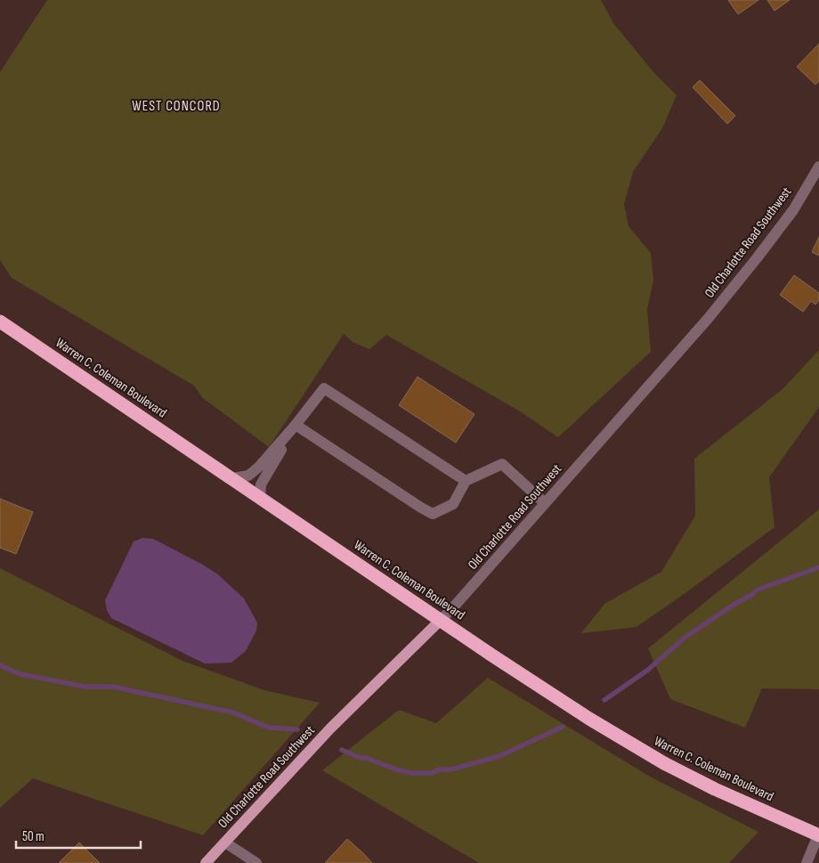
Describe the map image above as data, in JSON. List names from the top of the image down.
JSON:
{
  "streets": {
    "highway": ["Warren C. Coleman Boulevard"],
    "main road": ["Old Charlotte Road Southwest"]
  },
  "crossings": [
    ["Old Charlotte Road Southwest", "Warren C. Coleman Boulevard"]
  ],
  "districts": ["WEST CONCORD"],
  "scale_bar": "50 m"
}
